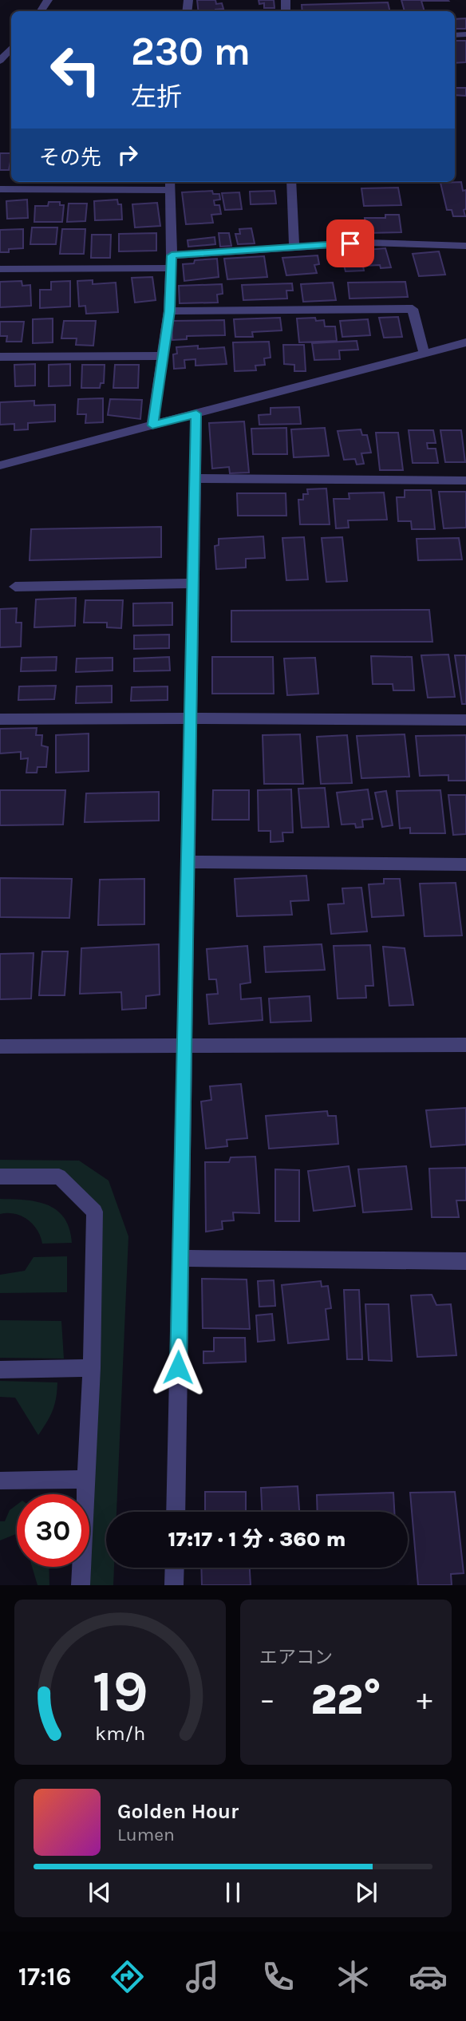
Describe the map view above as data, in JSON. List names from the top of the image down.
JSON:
{
  "page": {
    "turn": ["230 m", "左折"],
    "then": "その先",
    "limit": "30",
    "trip": "17:17 · 1 分 · 360 m",
    "tile": "エアコン",
    "heat": ["−", "22°", "+"],
    "song": ["Golden Hour", "Lumen"],
    "tabs": "17:16",
    "gauge": ["19", "km/h"]
  }
}
